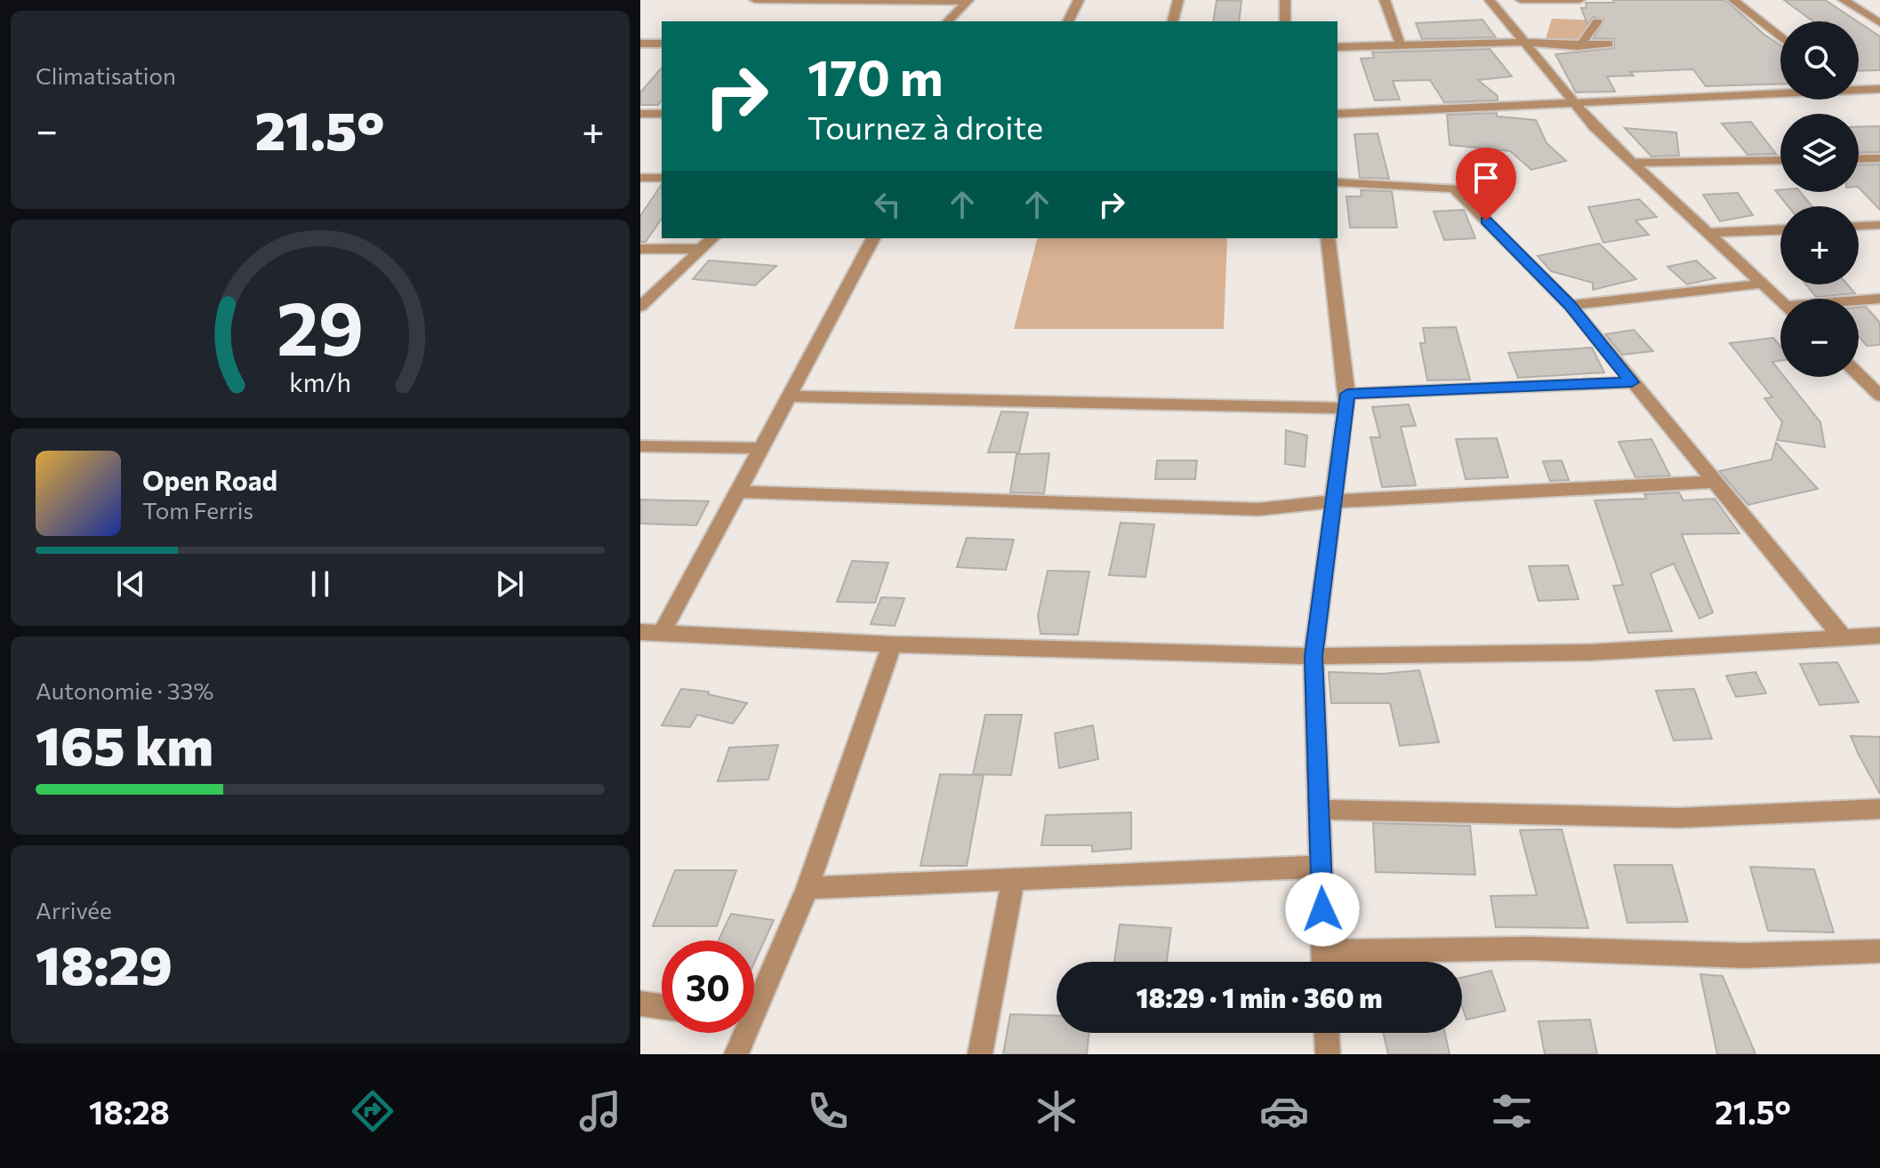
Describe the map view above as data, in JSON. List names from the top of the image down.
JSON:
{
  "page": {
    "tile": [
      "Climatisation",
      ["Autonomie · 33%", "165 km"],
      ["Arrivée", "18:29"]
    ],
    "map_buttons": ["+", "−"],
    "turn": ["170 m", "Tournez à droite"],
    "heat": ["−", "21.5°", "+"],
    "song": ["Open Road", "Tom Ferris"],
    "limit": "30",
    "trip": "18:29 · 1 min · 360 m",
    "tabs": ["18:28", "21.5°"],
    "gauge": ["29", "km/h"]
  }
}
